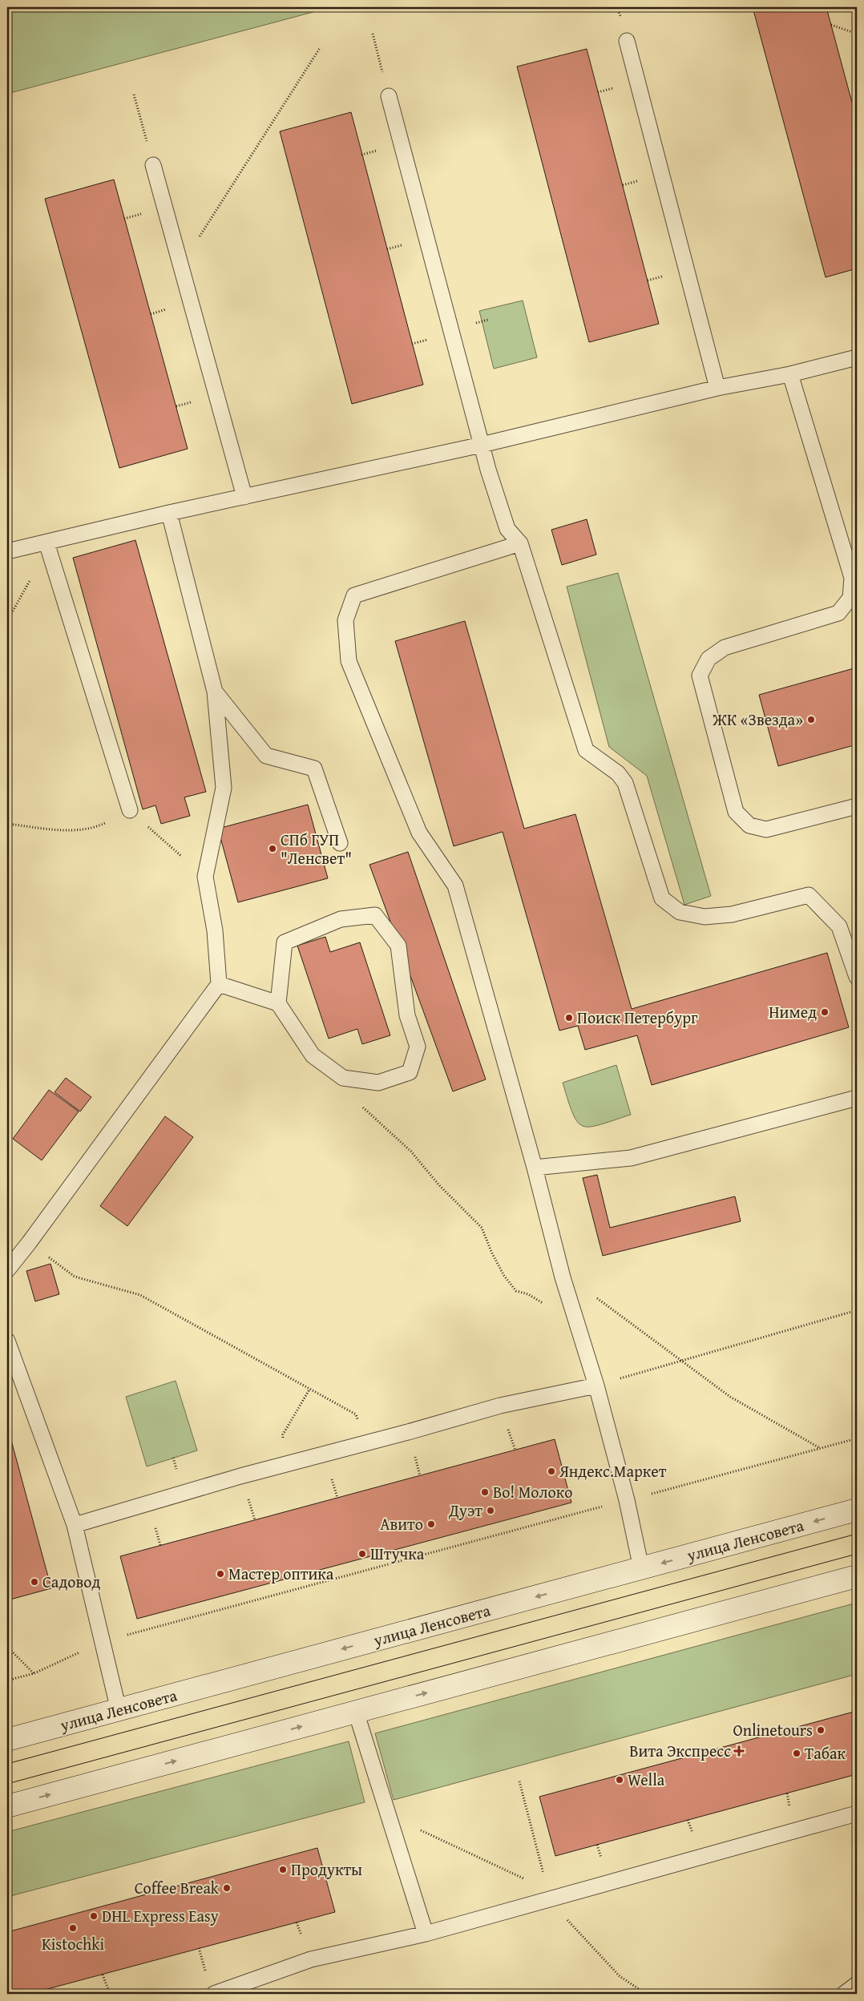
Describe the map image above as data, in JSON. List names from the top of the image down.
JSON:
{
  "streets": {
    "street": ["улица Ленсовета"]
  },
  "places": {
    "other": [
      "ЖК «Звезда»",
      "СПб ГУП \"Ленсвет\"",
      "Нимед",
      "Поиск Петербург",
      "Яндекс.Маркет",
      "Во! Молоко",
      "Дуэт",
      "Авито",
      "Штучка",
      "Мастер оптика",
      "Садовод",
      "Onlinetours",
      "Табак",
      "Wella",
      "Продукты",
      "Coffee Break",
      "DHL Express Easy",
      "Kistochki"
    ],
    "health": ["Вита Экспресс"]
  }
}
